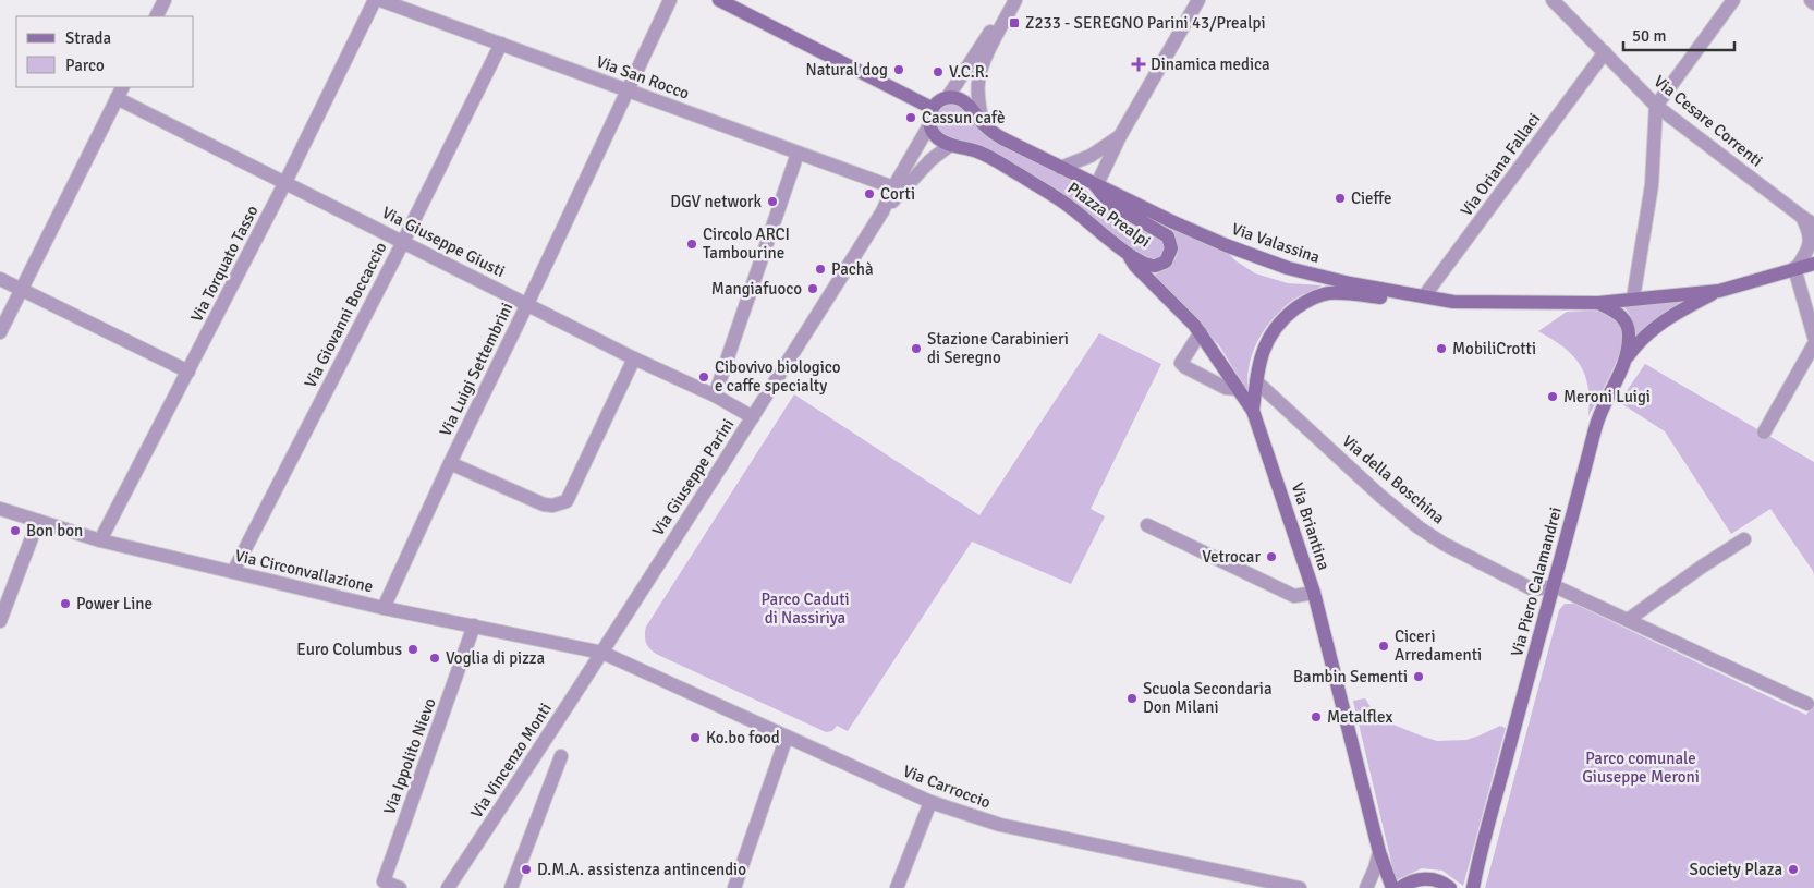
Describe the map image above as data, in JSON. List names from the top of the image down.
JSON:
{
  "streets": {
    "main road": [
      "Piazza Prealpi",
      "Via Valassina",
      "Via Briantina",
      "Via Piero Calamandrei"
    ],
    "street": [
      "Via San Rocco",
      "Via Cesare Correnti",
      "Via Oriana Fallaci",
      "Via Giuseppe Giusti",
      "Via Torquato Tasso",
      "Via Giovanni Boccaccio",
      "Via Luigi Settembrini",
      "Via Giuseppe Parini",
      "Via della Boschina",
      "Via Circonvallazione",
      "Via Ippolito Nievo",
      "Via Vincenzo Monti",
      "Via Carroccio"
    ]
  },
  "crossings": [
    ["Via San Rocco", "Via Giovanni Boccaccio"],
    ["Via San Rocco", "Via Luigi Settembrini"],
    ["Via San Rocco", "Via Giuseppe Parini"],
    ["Via Cesare Correnti", "Via Oriana Fallaci"],
    ["Via Cesare Correnti", "Via Valassina"],
    ["Via Oriana Fallaci", "Via Valassina"],
    ["Piazza Prealpi", "Via Valassina"],
    ["Piazza Prealpi", "Via Giuseppe Parini"],
    ["Piazza Prealpi", "Via Briantina"],
    ["Via Giuseppe Giusti", "Via Torquato Tasso"],
    ["Via Giuseppe Giusti", "Via Giovanni Boccaccio"],
    ["Via Giuseppe Giusti", "Via Luigi Settembrini"],
    ["Via Giuseppe Giusti", "Via Giuseppe Parini"],
    ["Via Valassina", "Via della Boschina"],
    ["Via Valassina", "Via Briantina"],
    ["Via Valassina", "Via Piero Calamandrei"],
    ["Via Torquato Tasso", "Via Circonvallazione"],
    ["Via Giovanni Boccaccio", "Via Circonvallazione"],
    ["Via Luigi Settembrini", "Via Circonvallazione"],
    ["Via Giuseppe Parini", "Via Circonvallazione"],
    ["Via Giuseppe Parini", "Via Vincenzo Monti"],
    ["Via Giuseppe Parini", "Via Carroccio"],
    ["Via della Boschina", "Via Piero Calamandrei"],
    ["Via Circonvallazione", "Via Ippolito Nievo"],
    ["Via Circonvallazione", "Via Vincenzo Monti"],
    ["Via Circonvallazione", "Via Carroccio"],
    ["Via Vincenzo Monti", "Via Carroccio"]
  ],
  "parks": ["Parco Caduti di Nassiriya", "Parco comunale Giuseppe Meroni"],
  "places": {
    "transit": ["Z233 - SEREGNO Parini 43/Prealpi"],
    "health": ["Dinamica medica"],
    "other": [
      "Natural dog",
      "V.C.R.",
      "Cassun cafè",
      "Corti",
      "Cieffe",
      "DGV network",
      "Circolo ARCI Tambourine",
      "Pachà",
      "Mangiafuoco",
      "Stazione Carabinieri di Seregno",
      "MobiliCrotti",
      "Cibovivo biologico e caffe specialty",
      "Meroni Luigi",
      "Bon bon",
      "Vetrocar",
      "Power Line",
      "Ciceri Arredamenti",
      "Euro Columbus",
      "Voglia di pizza",
      "Bambin Sementi",
      "Scuola Secondaria Don Milani",
      "Metalflex",
      "Ko.bo food",
      "D.M.A. assistenza antincendio",
      "Society Plaza"
    ]
  },
  "legend": ["Strada", "Parco"],
  "scale_bar": "50 m"
}
